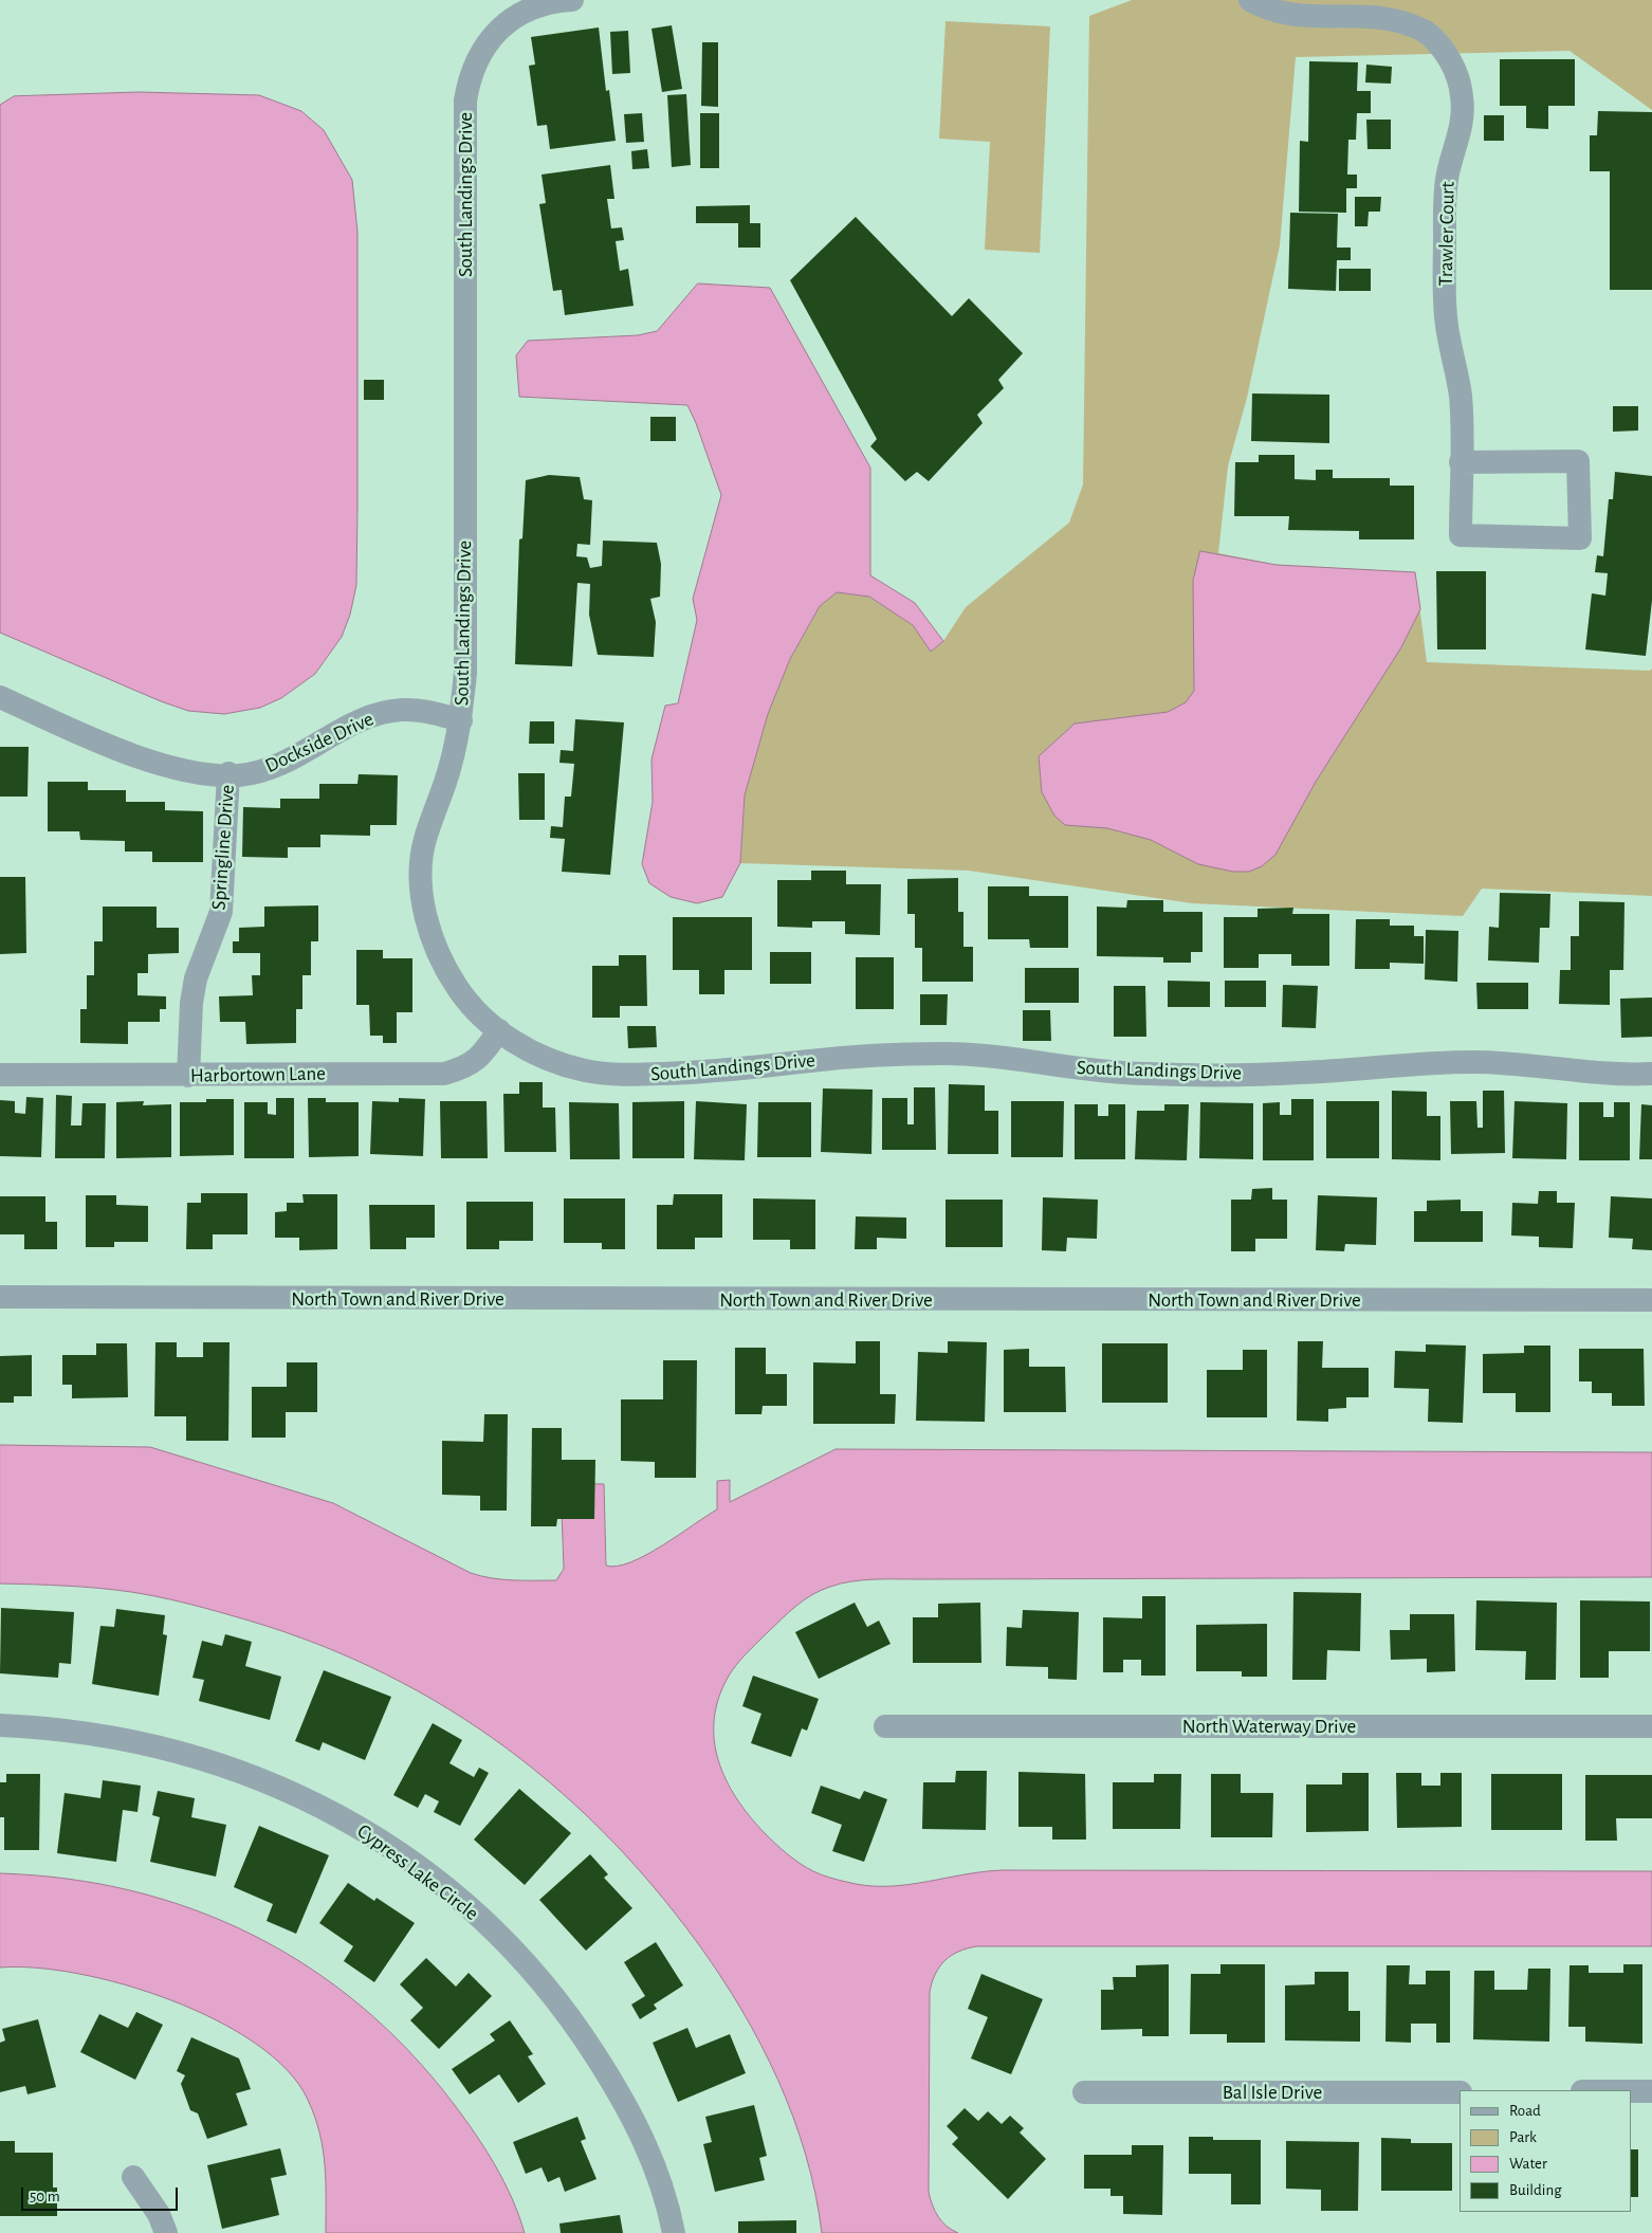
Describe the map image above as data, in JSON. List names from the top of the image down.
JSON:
{
  "streets": {
    "street": [
      "South Landings Drive",
      "Trawler Court",
      "Dockside Drive",
      "Springline Drive",
      "Harbortown Lane",
      "North Town and River Drive",
      "North Waterway Drive",
      "Cypress Lake Circle",
      "Bal Isle Drive"
    ]
  },
  "crossings": [
    ["South Landings Drive", "Dockside Drive"],
    ["South Landings Drive", "Harbortown Lane"],
    ["Dockside Drive", "Springline Drive"],
    ["Springline Drive", "Harbortown Lane"]
  ],
  "legend": [
    "Road",
    "Park",
    "Water",
    "Building"
  ],
  "scale_bar": "50 m"
}
